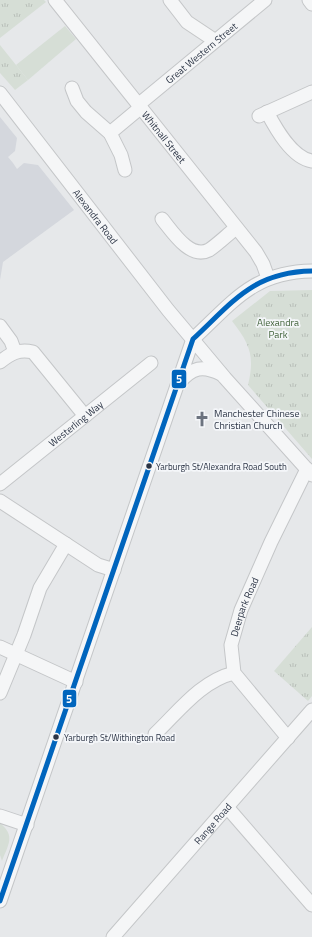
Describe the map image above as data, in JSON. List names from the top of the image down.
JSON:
{
  "streets": {
    "street": [
      "Great Western Street",
      "Whitnall Street",
      "Alexandra Road",
      "Westerling Way",
      "Deerpark Road",
      "Range Road"
    ]
  },
  "crossings": [
    ["Great Western Street", "Whitnall Street"],
    ["Alexandra Road", "Deerpark Road"]
  ],
  "parks": ["Alexandra Park"],
  "places": {
    "church": ["Manchester Chinese Christian Church"],
    "other": ["Yarburgh St/Alexandra Road South", "Yarburgh St/Withington Road"]
  },
  "lines": ["transit line 5"]
}
